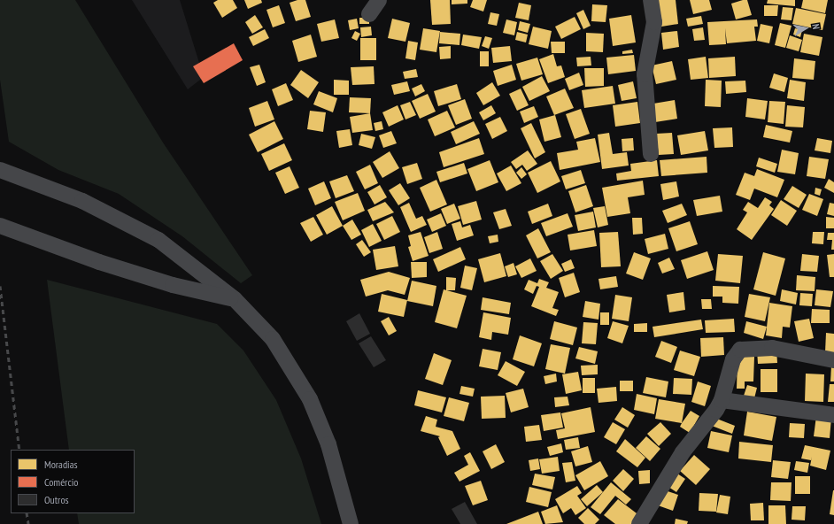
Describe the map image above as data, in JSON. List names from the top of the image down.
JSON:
{
  "legend": ["Moradias", "Comércio", "Outros"],
  "north": "right"
}
